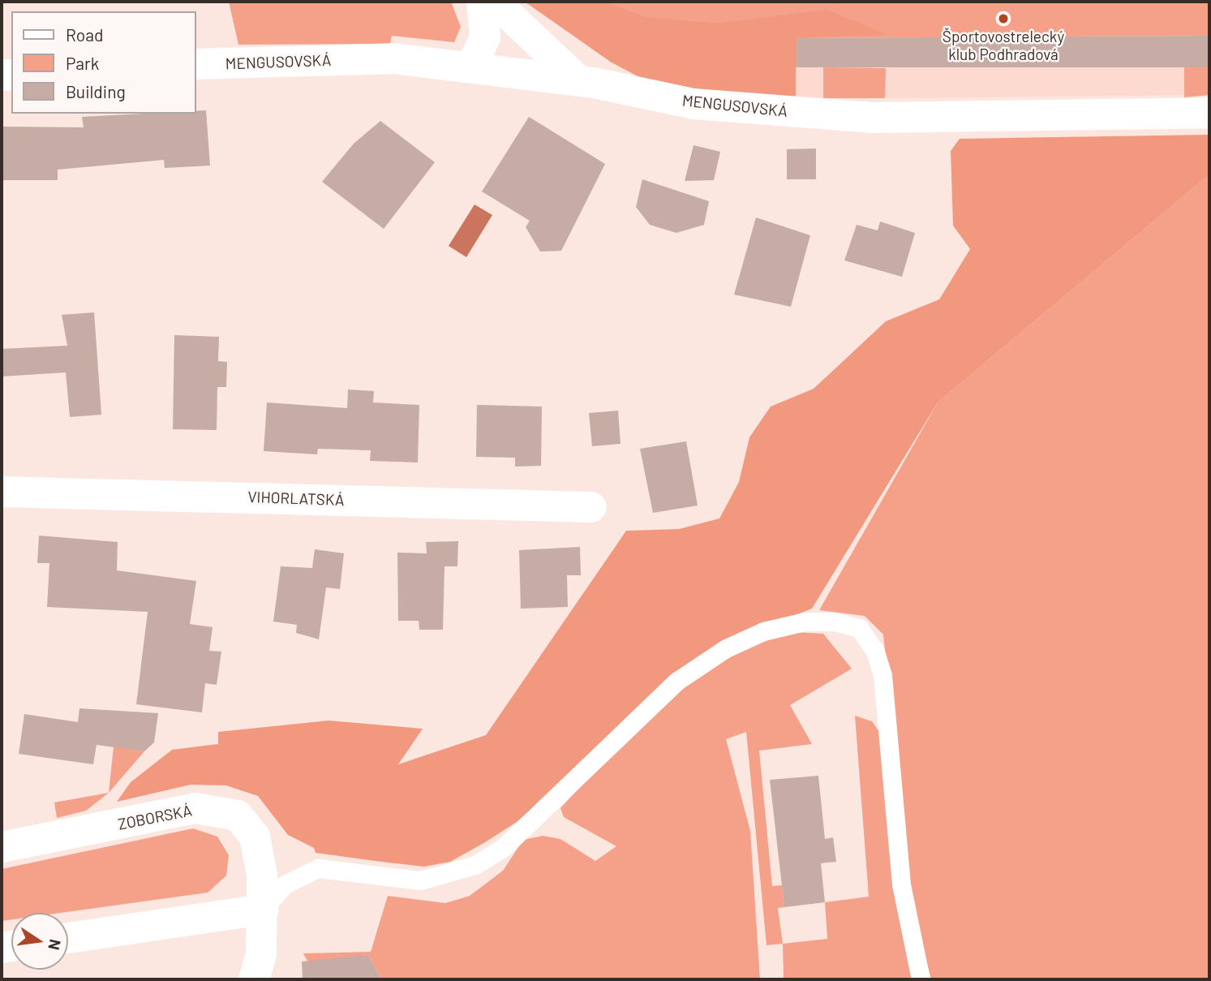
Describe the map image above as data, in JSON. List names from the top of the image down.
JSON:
{
  "streets": {
    "street": ["MENGUSOVSKÁ", "VIHORLATSKÁ", "ZOBORSKÁ"]
  },
  "places": ["Športovostrelecký klub Podhradová"],
  "legend": ["Road", "Park", "Building"],
  "north": "right"
}
